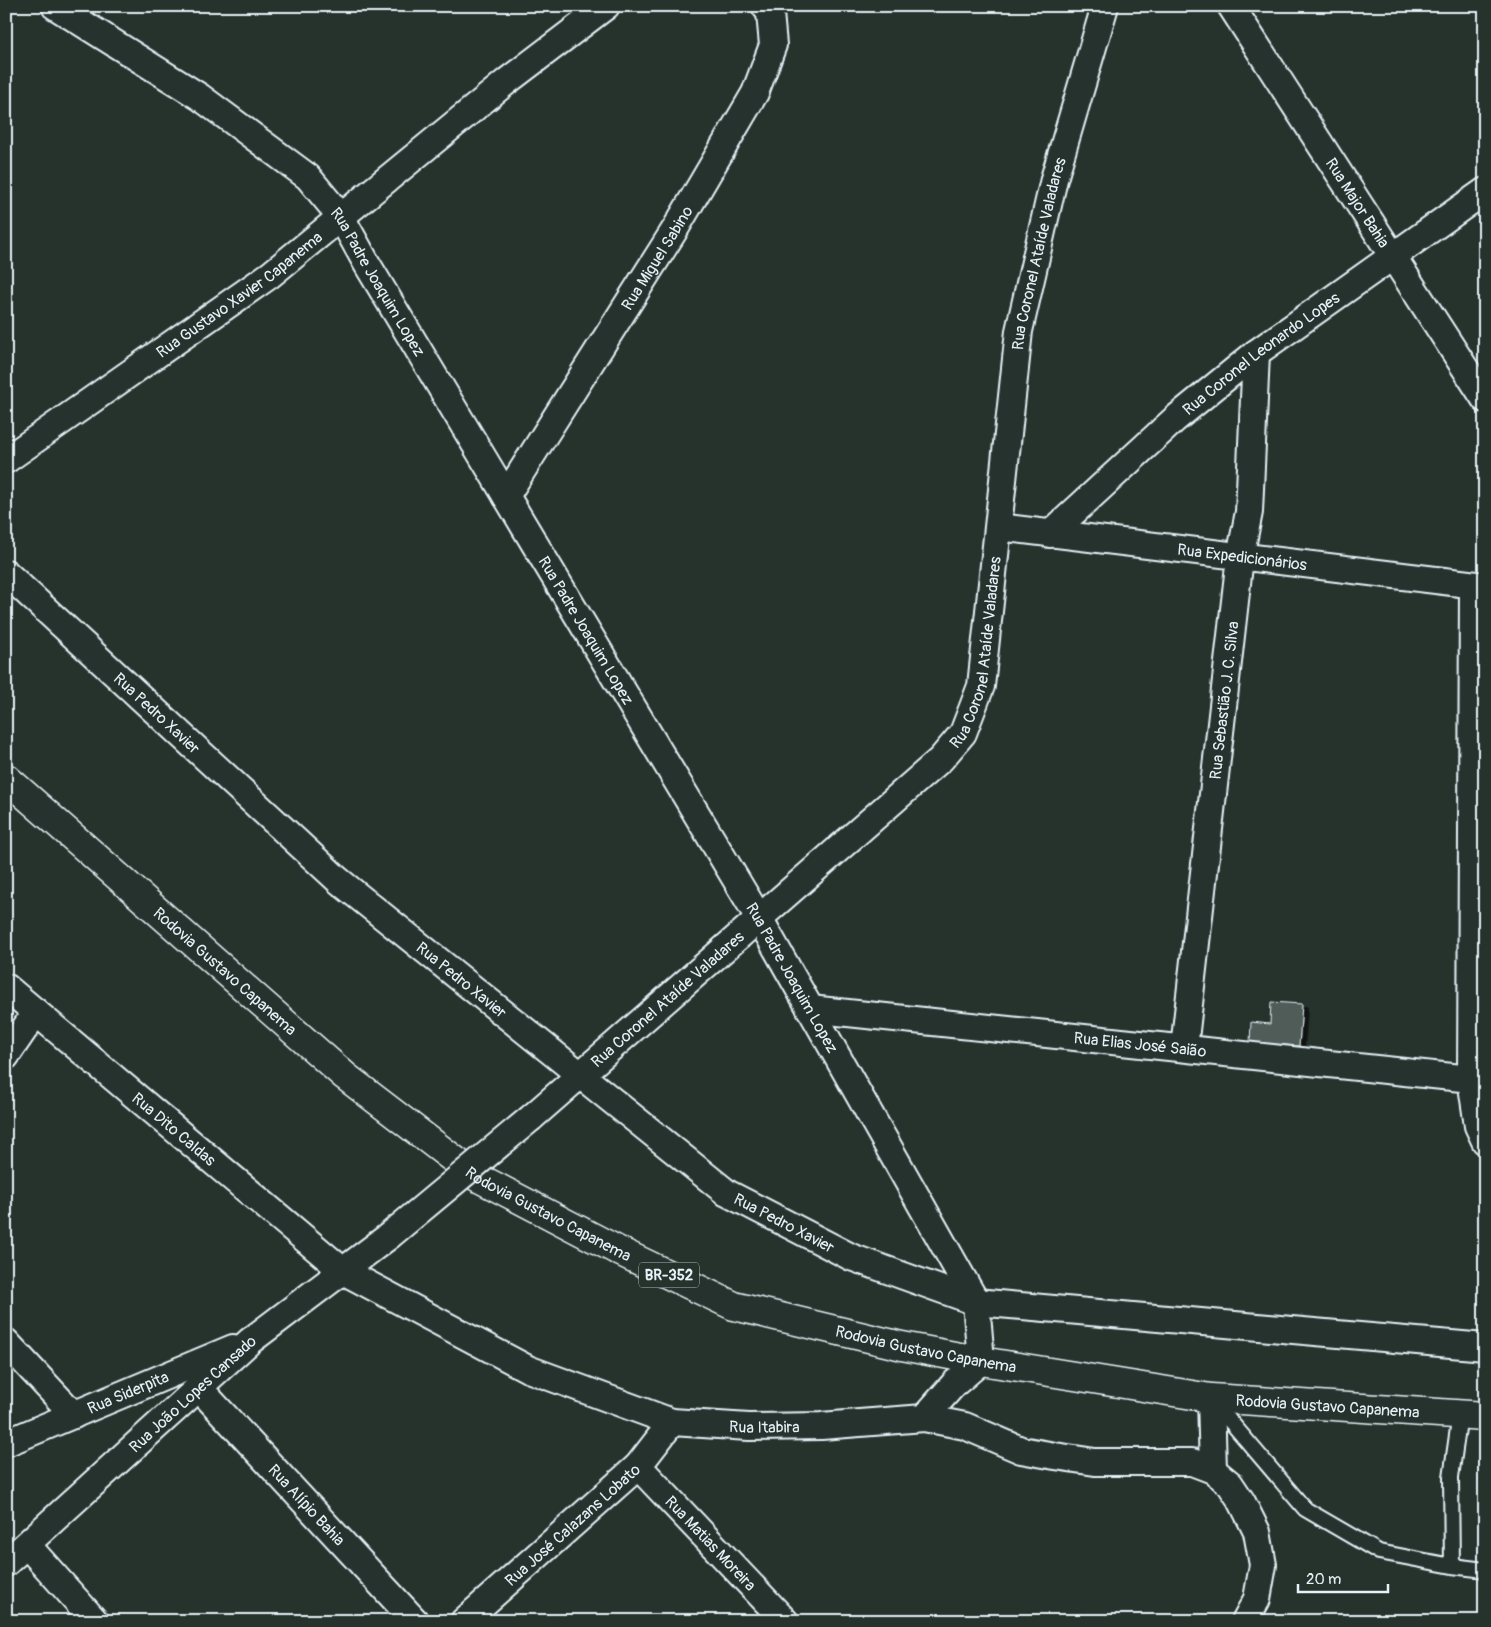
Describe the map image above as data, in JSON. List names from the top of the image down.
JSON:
{
  "streets": {
    "main road": ["Rodovia Gustavo Capanema", "BR-352"],
    "street": [
      "Rua Major Bahia",
      "Rua Coronel Ataíde Valadares",
      "Rua Miguel Sabino",
      "Rua Padre Joaquim Lopez",
      "Rua Gustavo Xavier Capanema",
      "Rua Coronel Leonardo Lopes",
      "Rua Expedicionários",
      "Rua Sebastião J. C. Silva",
      "Rua Pedro Xavier",
      "Rua Elias José Saião",
      "Rua Dito Caldas",
      "Rua Siderpita",
      "Rua João Lopes Cansado",
      "Rua Itabira",
      "Rua Alípio Bahia",
      "Rua José Calazans Lobato",
      "Rua Matias Moreira"
    ]
  },
  "crossings": [
    ["Rua Major Bahia", "Rua Coronel Leonardo Lopes"],
    ["Rua Coronel Ataíde Valadares", "Rua Padre Joaquim Lopez"],
    ["Rua Coronel Ataíde Valadares", "Rua Expedicionários"],
    ["Rua Coronel Ataíde Valadares", "Rua Pedro Xavier"],
    ["Rua Coronel Ataíde Valadares", "Rua João Lopes Cansado"],
    ["Rua Miguel Sabino", "Rua Padre Joaquim Lopez"],
    ["Rua Padre Joaquim Lopez", "Rua Gustavo Xavier Capanema"],
    ["Rua Padre Joaquim Lopez", "Rua Pedro Xavier"],
    ["Rua Padre Joaquim Lopez", "Rodovia Gustavo Capanema"],
    ["Rua Padre Joaquim Lopez", "Rua Elias José Saião"],
    ["Rua Coronel Leonardo Lopes", "Rua Expedicionários"],
    ["Rua Coronel Leonardo Lopes", "Rua Sebastião J. C. Silva"],
    ["Rua Expedicionários", "Rua Sebastião J. C. Silva"],
    ["Rua Sebastião J. C. Silva", "Rua Elias José Saião"],
    ["Rua Dito Caldas", "Rua João Lopes Cansado"],
    ["Rua Dito Caldas", "Rua Itabira"],
    ["Rua Siderpita", "Rua João Lopes Cansado"],
    ["Rua João Lopes Cansado", "Rua Itabira"],
    ["Rua João Lopes Cansado", "Rua Alípio Bahia"],
    ["Rua Itabira", "Rua José Calazans Lobato"],
    ["Rua José Calazans Lobato", "Rua Matias Moreira"]
  ],
  "scale_bar": "20 m"
}
